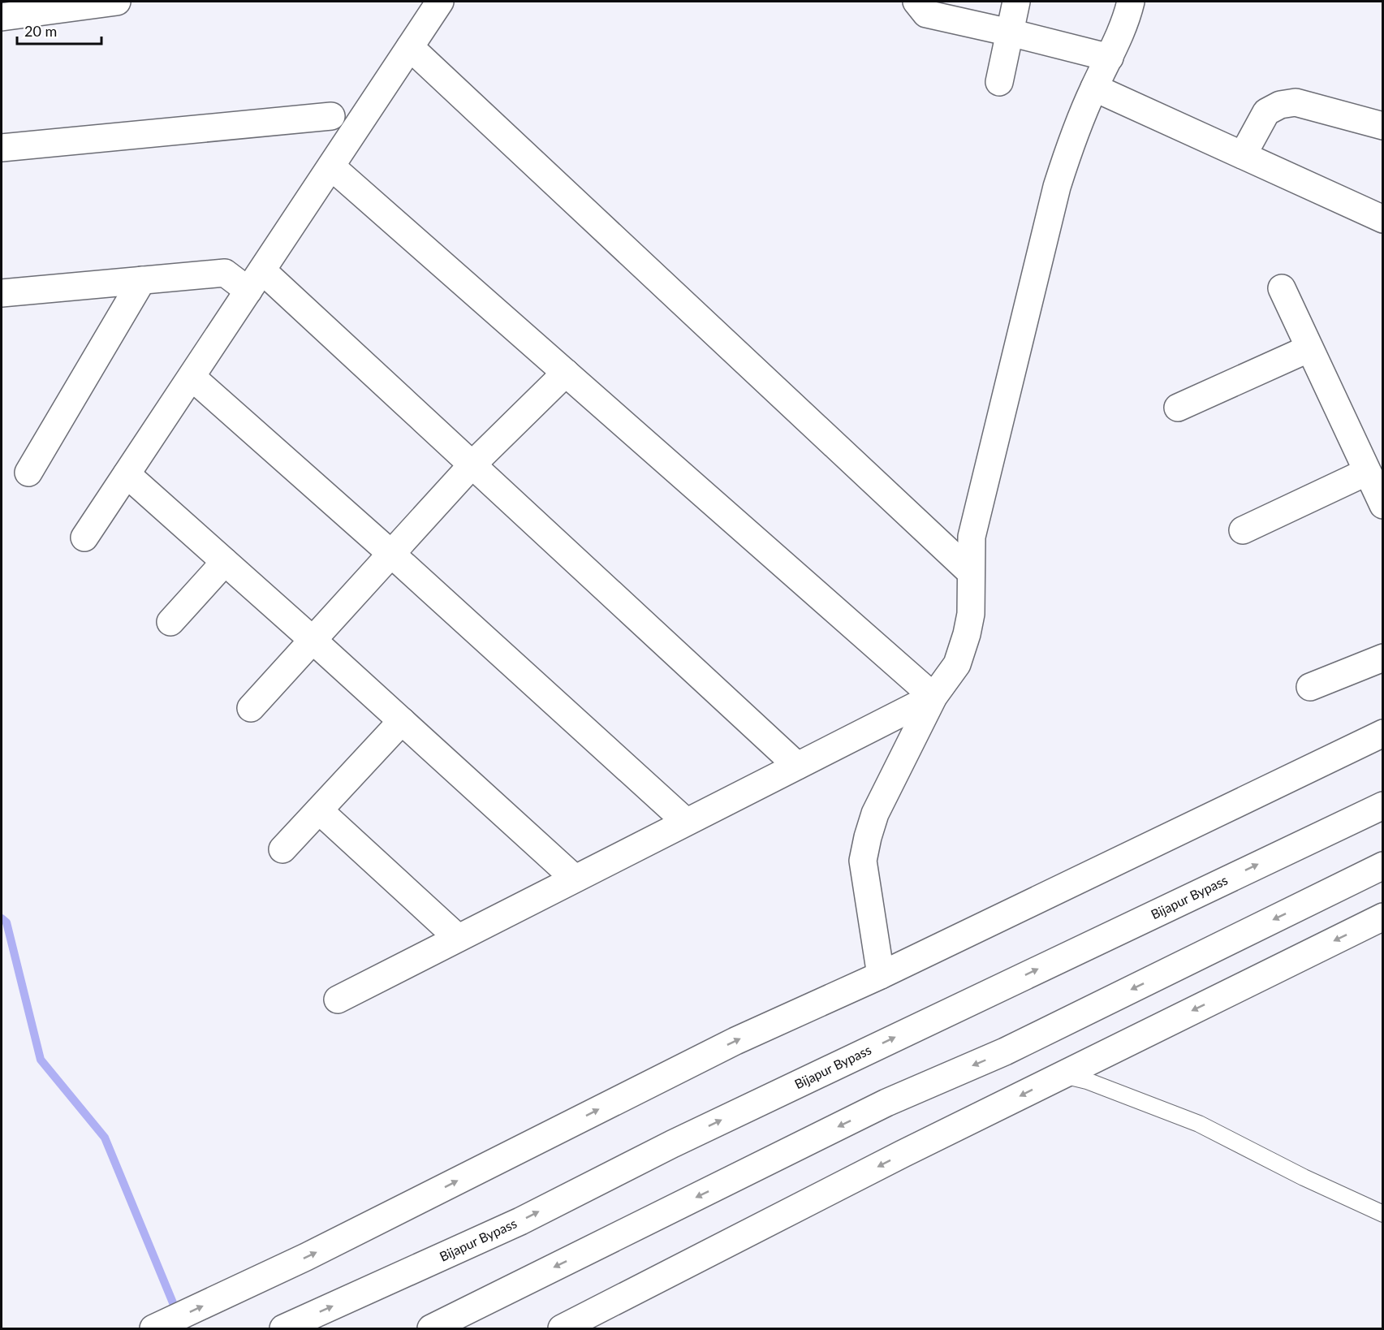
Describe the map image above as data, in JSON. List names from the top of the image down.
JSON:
{
  "streets": {
    "main road": ["Bijapur Bypass"]
  },
  "scale_bar": "20 m"
}
